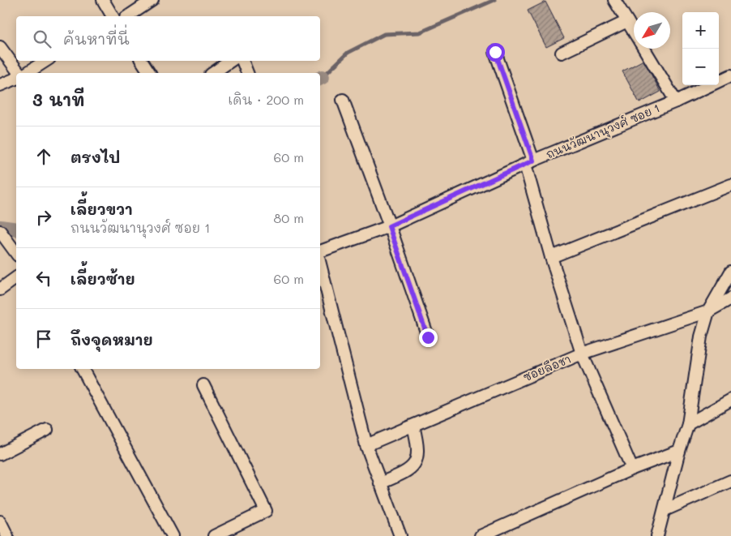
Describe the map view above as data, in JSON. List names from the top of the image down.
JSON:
{
  "streets": {
    "street": ["ถนนวัฒนานุวงศ์ ซอย 1", "ซอยลือชา"]
  },
  "north": "bottom left",
  "page": {
    "map_buttons": ["+", "−"],
    "search": "ค้นหาที่นี่",
    "heading": ["3 นาที", "เดิน · 200 m"],
    "list": [
      ["ตรงไป", "60 m"],
      ["เลี้ยวขวา", "ถนนวัฒนานุวงศ์ ซอย 1", "80 m"],
      ["เลี้ยวซ้าย", "60 m"],
      "ถึงจุดหมาย"
    ]
  }
}
